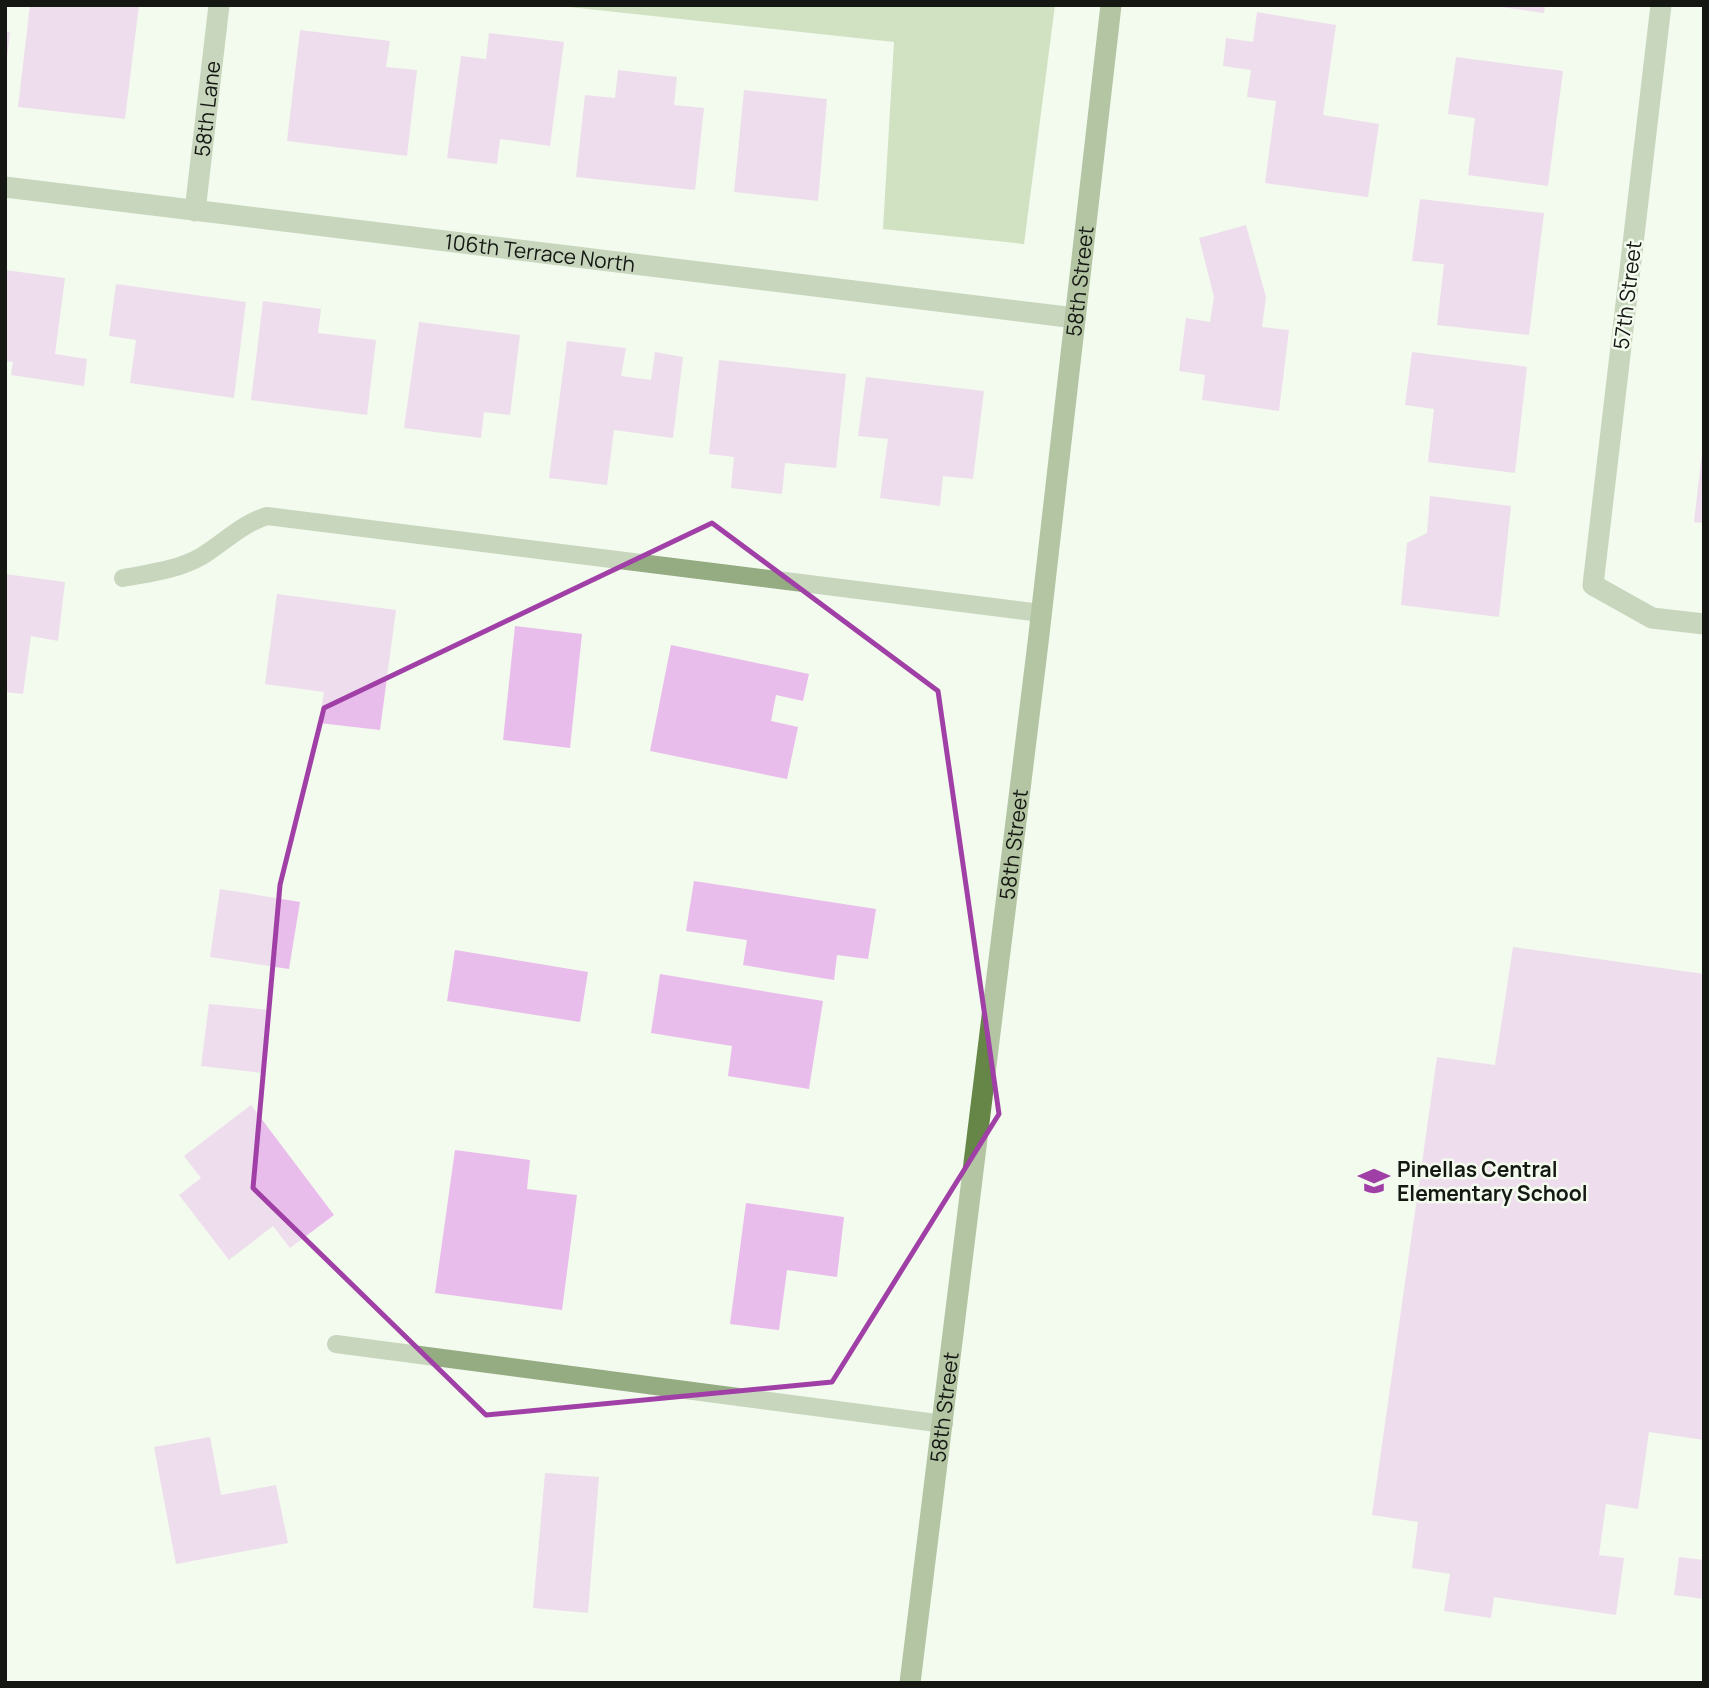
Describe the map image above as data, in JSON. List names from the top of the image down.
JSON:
{
  "streets": {
    "street": [
      "58th Lane",
      "106th Terrace North",
      "58th Street",
      "57th Street"
    ]
  },
  "crossings": [
    ["58th Lane", "106th Terrace North"],
    ["106th Terrace North", "58th Street"]
  ],
  "places": {
    "school or university": ["Pinellas Central Elementary School"]
  }
}
